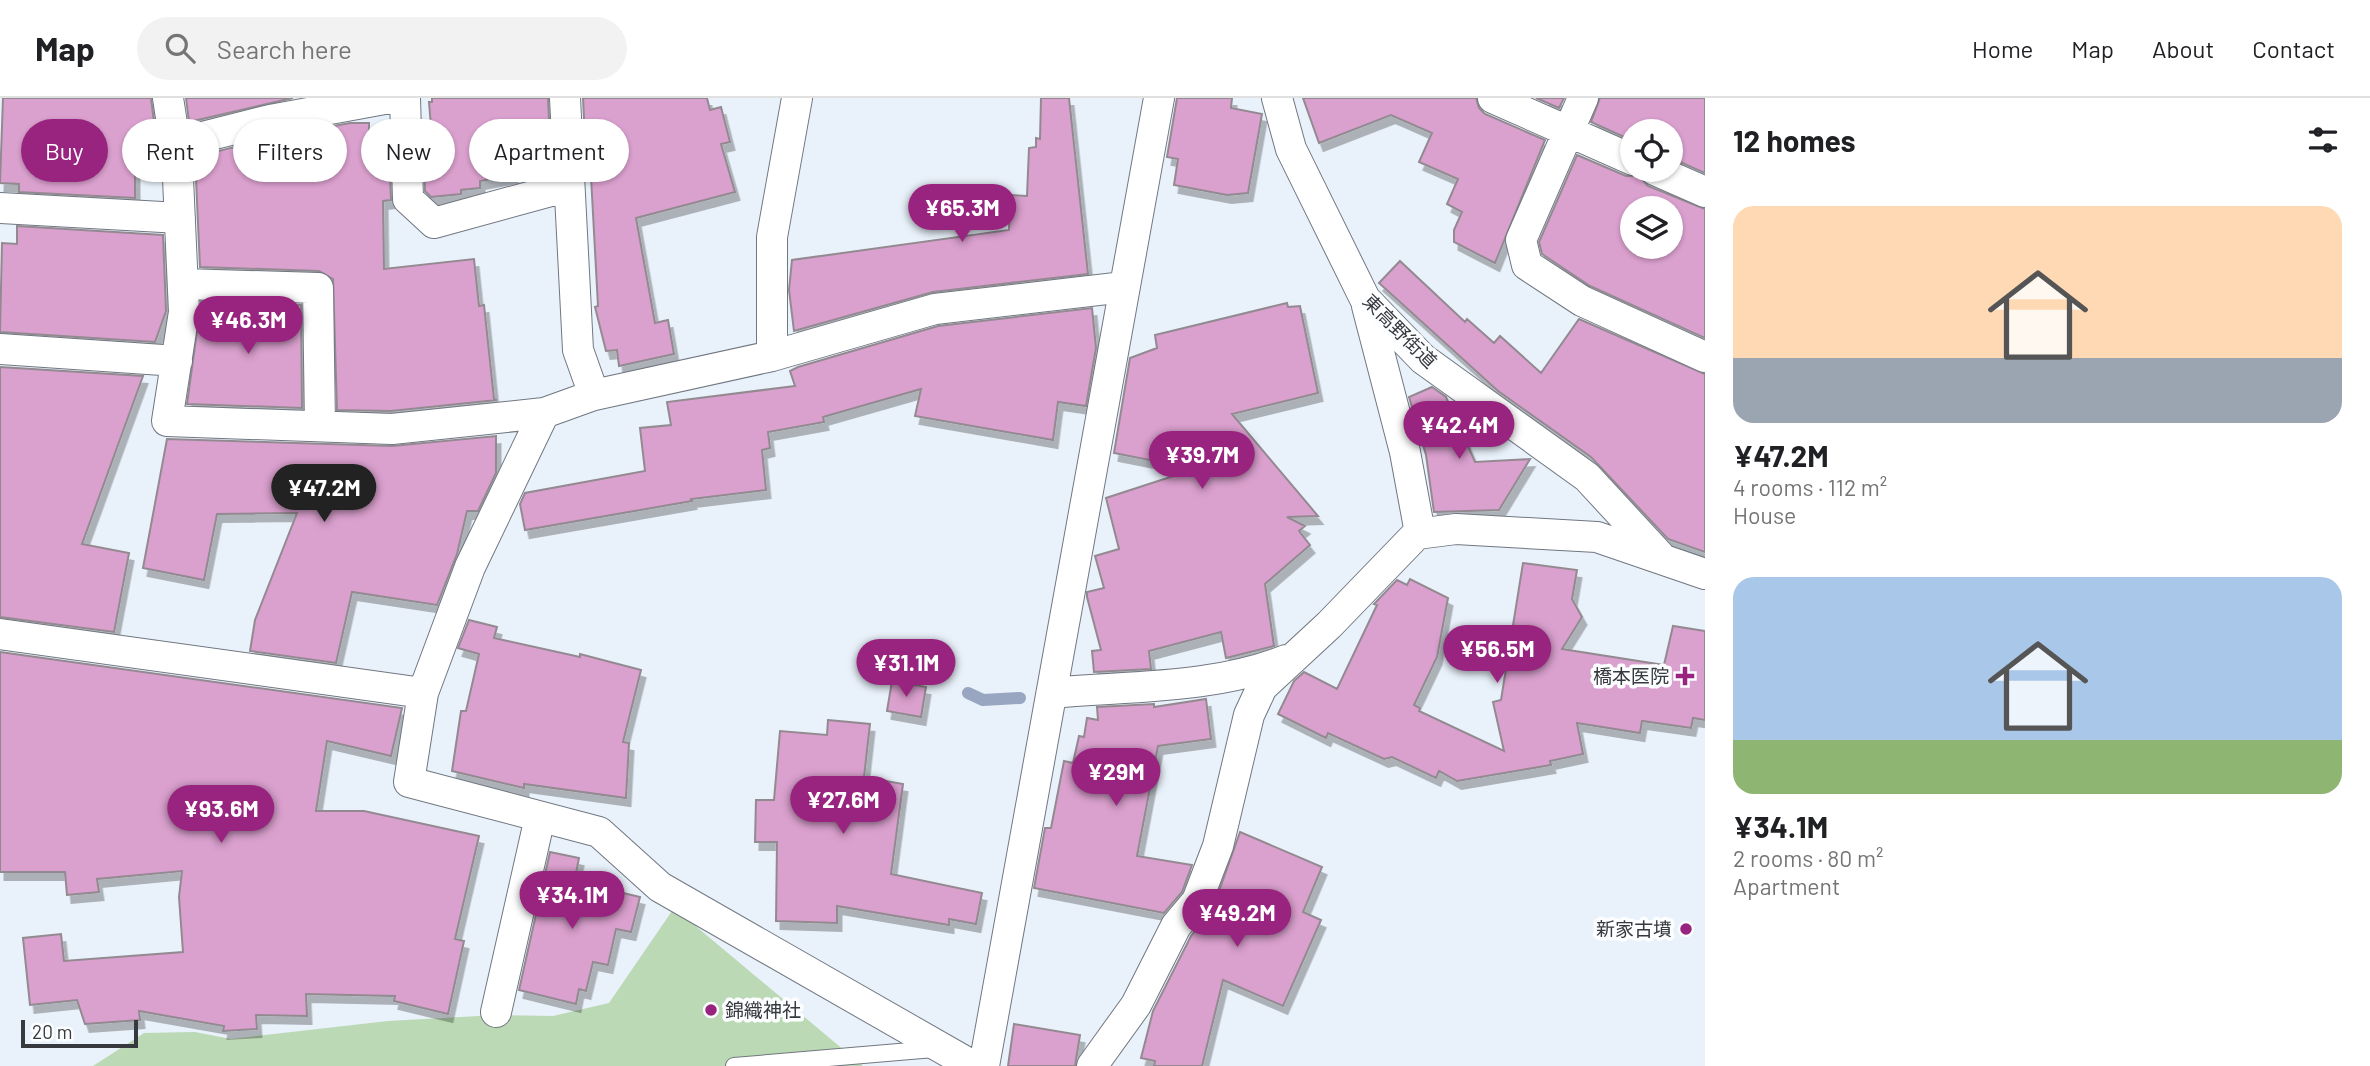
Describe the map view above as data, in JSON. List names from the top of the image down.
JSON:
{
  "streets": {
    "street": ["東高野街道"]
  },
  "places": {
    "health": ["橋本医院"],
    "other": ["新家古墳", "錦織神社"]
  },
  "scale_bar": "20 m",
  "page": {
    "header": "Map",
    "search": "Search here",
    "nav": [
      "Home",
      "Map",
      "About",
      "Contact"
    ],
    "heading": "12 homes",
    "chip": [
      "Buy",
      "Rent",
      "Filters",
      "New",
      "Apartment"
    ],
    "list": [
      {
        "name": "¥47.2M",
        "note": "4 rooms · 112 m² · House"
      },
      {
        "name": "¥34.1M",
        "note": "2 rooms · 80 m² · Apartment"
      }
    ],
    "price": [
      "¥65.3M",
      "¥46.3M",
      "¥42.4M",
      "¥39.7M",
      "¥47.2M",
      "¥56.5M",
      "¥31.1M",
      "¥29M",
      "¥27.6M",
      "¥93.6M",
      "¥34.1M",
      "¥49.2M"
    ],
    "scale": "20 m"
  }
}
